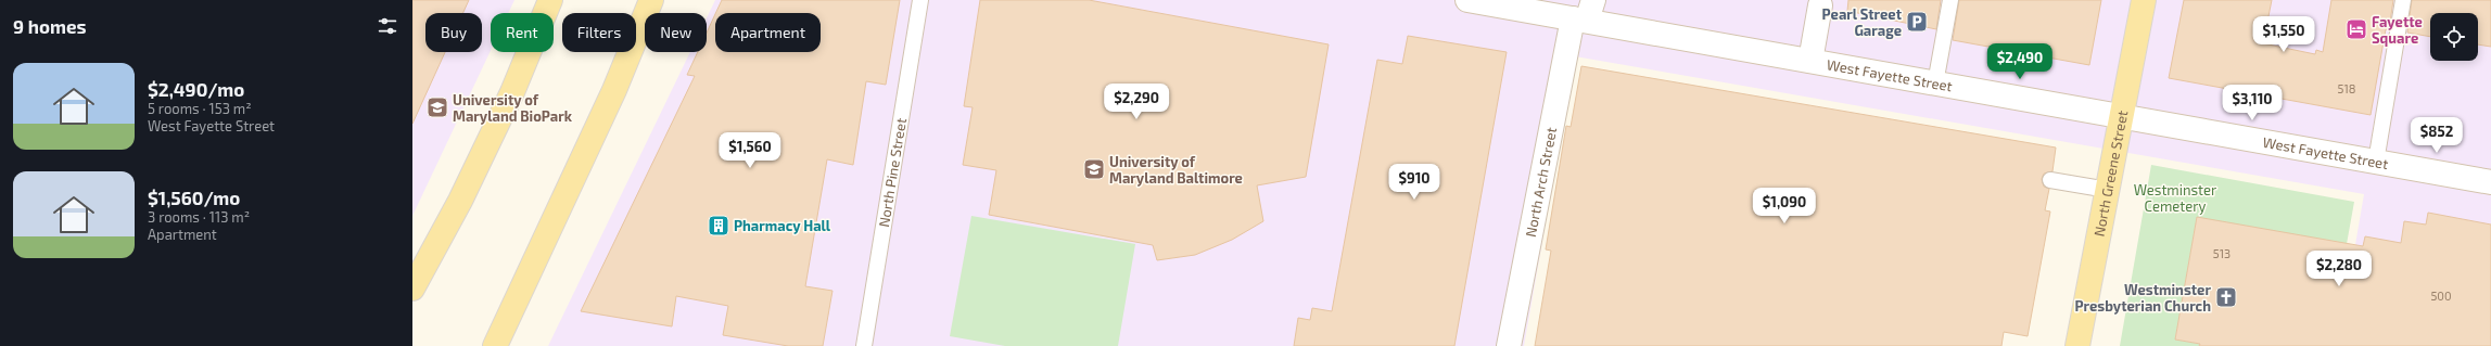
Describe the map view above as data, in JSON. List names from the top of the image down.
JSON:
{
  "streets": {
    "main road": ["West Fayette Street", "North Greene Street", "North Arch Street"],
    "lane": ["North Pine Street"]
  },
  "crossings": [
    ["West Fayette Street", "North Greene Street"],
    ["West Fayette Street", "North Arch Street"]
  ],
  "parks": ["Westminster Cemetery"],
  "places": {
    "parking": ["Pearl Street Garage"],
    "hotel": ["Fayette Square"],
    "school or university": ["University of Maryland BioPark", "University of Maryland Baltimore"],
    "building": ["Pharmacy Hall"],
    "church": ["Westminster Presbyterian Church"]
  },
  "house_numbers": ["518", "513", "500"],
  "page": {
    "heading": "9 homes",
    "chip": [
      "Buy",
      "Rent",
      "Filters",
      "New",
      "Apartment"
    ],
    "price": [
      "$1,550",
      "$2,490",
      "$2,290",
      "$3,110",
      "$852",
      "$1,560",
      "$910",
      "$1,090",
      "$2,280"
    ],
    "list": [
      {
        "name": "$2,490/mo",
        "note": "5 rooms · 153 m² · West Fayette Street"
      },
      {
        "name": "$1,560/mo",
        "note": "3 rooms · 113 m² · Apartment"
      }
    ]
  }
}
